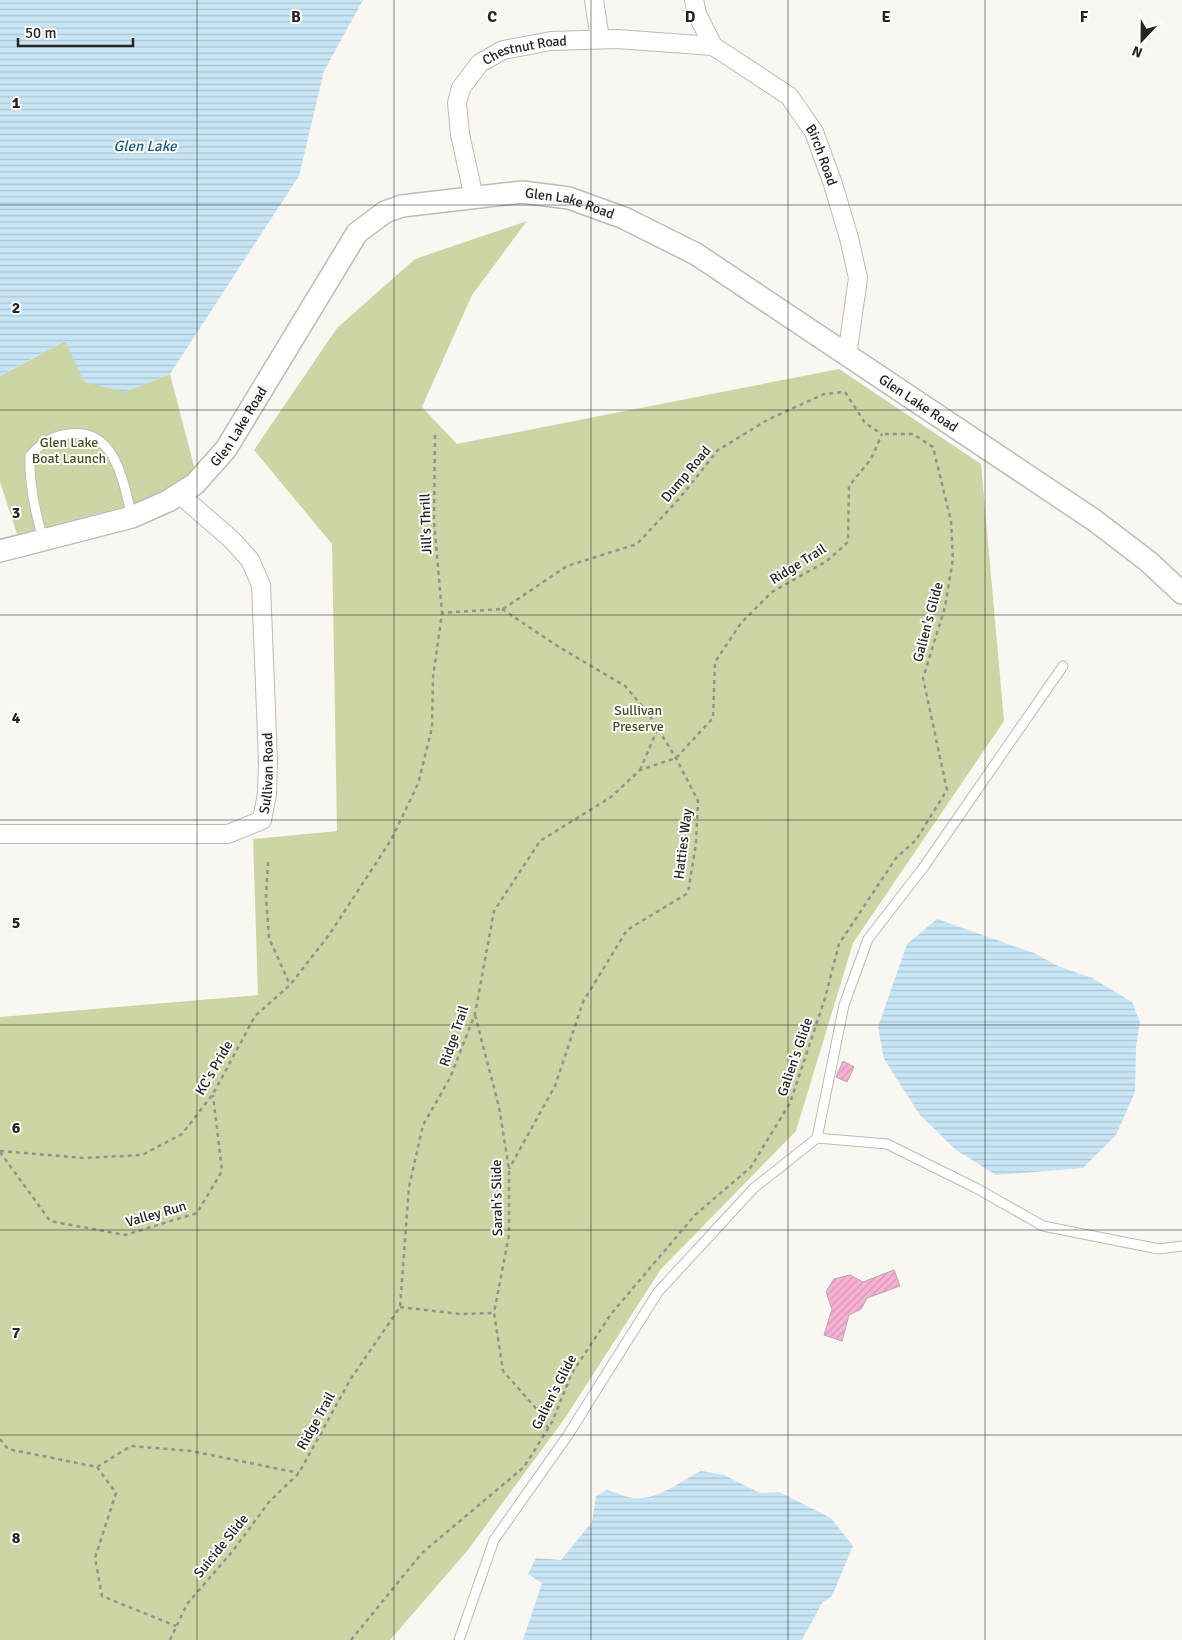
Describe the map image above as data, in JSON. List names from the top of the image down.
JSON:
{
  "streets": {
    "street": [
      "Chestnut Road",
      "Birch Road",
      "Glen Lake Road",
      "Sullivan Road"
    ],
    "path": [
      "Dump Road",
      "Jill's Thrill",
      "Ridge Trail",
      "Galien's Glide",
      "Hatties Way",
      "KC's Pride",
      "Sarah's Slide",
      "Valley Run",
      "Suicide Slide"
    ]
  },
  "crossings": [
    ["Chestnut Road", "Birch Road"],
    ["Chestnut Road", "Glen Lake Road"],
    ["Birch Road", "Glen Lake Road"],
    ["Glen Lake Road", "Sullivan Road"],
    ["Dump Road", "Ridge Trail"],
    ["Dump Road", "Galien's Glide"],
    ["Dump Road", "Hatties Way"],
    ["Jill's Thrill", "KC's Pride"],
    ["Ridge Trail", "Galien's Glide"],
    ["Ridge Trail", "Hatties Way"],
    ["Ridge Trail", "Sarah's Slide"],
    ["Ridge Trail", "Suicide Slide"],
    ["Galien's Glide", "Sarah's Slide"],
    ["Hatties Way", "Sarah's Slide"],
    ["KC's Pride", "Valley Run"]
  ],
  "water": ["Glen Lake"],
  "parks": ["Glen Lake Boat Launch", "Sullivan Preserve"],
  "scale_bar": "50 m",
  "north": "bottom",
  "grid": {
    "columns": [
      "B",
      "C",
      "D",
      "E",
      "F"
    ],
    "rows": [
      "1",
      "2",
      "3",
      "4",
      "5",
      "6",
      "7",
      "8"
    ]
  }
}
